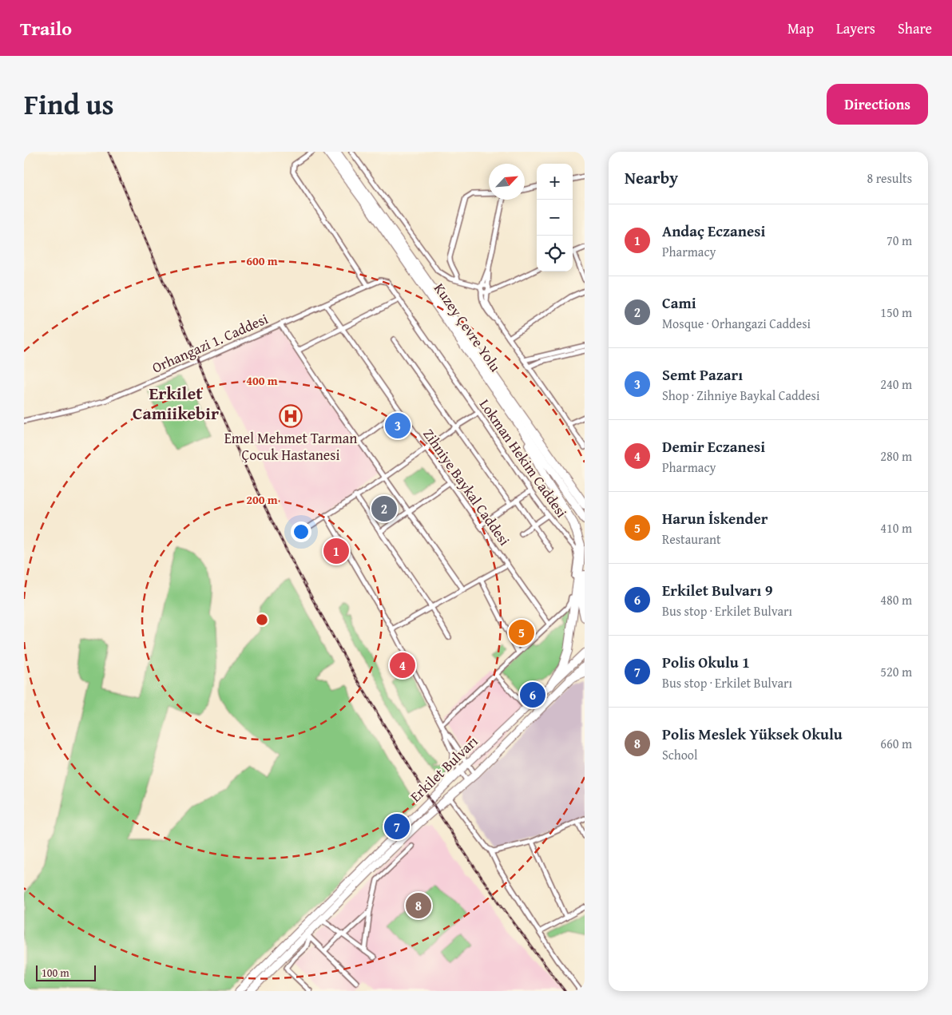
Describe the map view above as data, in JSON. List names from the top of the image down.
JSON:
{
  "streets": {
    "highway": ["Kuzey Çevre Yolu"],
    "main road": ["Erkilet Bulvarı"],
    "street": ["Orhangazi 1. Caddesi", "Lokman Hekim Caddesi", "Zihniye Baykal Caddesi"]
  },
  "crossings": [
    ["Lokman Hekim Caddesi", "Zihniye Baykal Caddesi"]
  ],
  "districts": ["Erkilet Camiikebir"],
  "places": {
    "hospital": ["Emel Mehmet Tarman Çocuk Hastanesi"]
  },
  "scale_bar": "100 m",
  "north": "top right",
  "page": {
    "header": "Trailo",
    "nav": ["Map", "Layers", "Share"],
    "title": "Find us",
    "buttons": "Directions",
    "heading": ["Nearby", "8 results"],
    "map_buttons": ["+", "−"],
    "list": [
      {
        "mark": "1",
        "name": "Andaç Eczanesi",
        "note": "Pharmacy",
        "value": "70 m"
      },
      {
        "mark": "2",
        "name": "Cami",
        "note": "Mosque · Orhangazi Caddesi",
        "value": "150 m"
      },
      {
        "mark": "3",
        "name": "Semt Pazarı",
        "note": "Shop · Zihniye Baykal Caddesi",
        "value": "240 m"
      },
      {
        "mark": "4",
        "name": "Demir Eczanesi",
        "note": "Pharmacy",
        "value": "280 m"
      },
      {
        "mark": "5",
        "name": "Harun İskender",
        "note": "Restaurant",
        "value": "410 m"
      },
      {
        "mark": "6",
        "name": "Erkilet Bulvarı 9",
        "note": "Bus stop · Erkilet Bulvarı",
        "value": "480 m"
      },
      {
        "mark": "7",
        "name": "Polis Okulu 1",
        "note": "Bus stop · Erkilet Bulvarı",
        "value": "520 m"
      },
      {
        "mark": "8",
        "name": "Polis Meslek Yüksek Okulu",
        "note": "School",
        "value": "660 m"
      }
    ],
    "pins": [
      "3",
      "2",
      "1",
      "5",
      "4",
      "6",
      "7",
      "8"
    ],
    "scale": "100 m"
  },
  "rings": ["600 m", "400 m", "200 m"]
}
